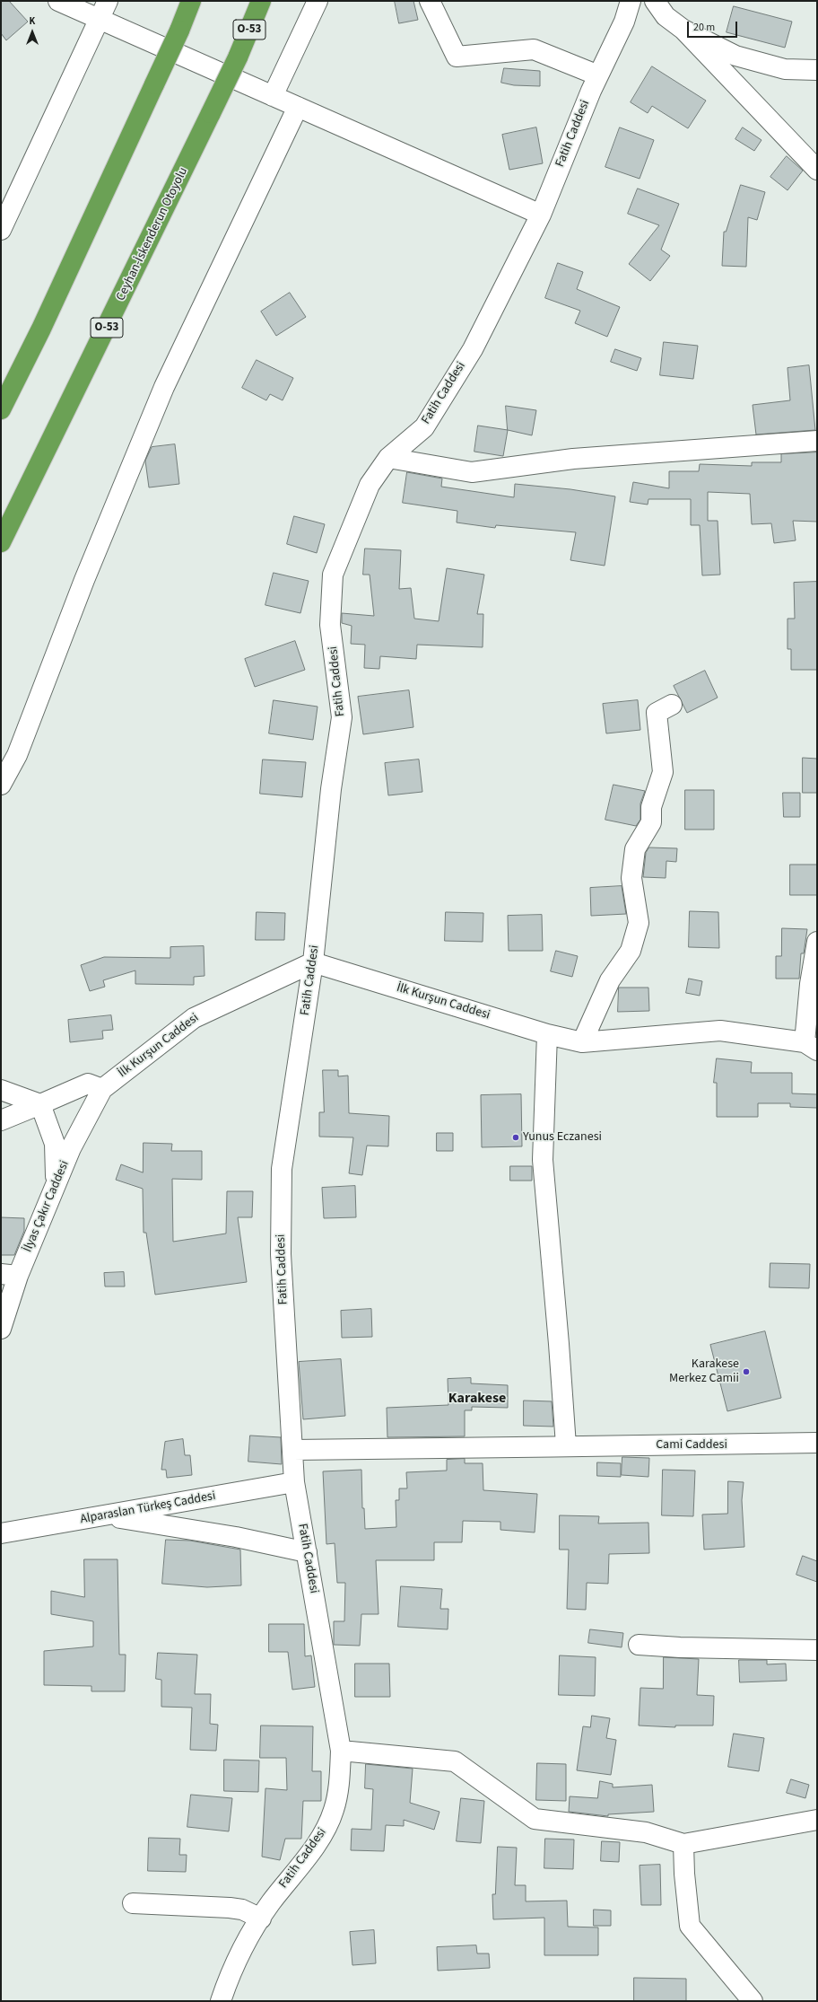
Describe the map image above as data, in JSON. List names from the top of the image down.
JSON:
{
  "streets": {
    "highway": ["O-53", "Ceyhan-İskenderun Otoyolu"],
    "street": [
      "Fatih Caddesi",
      "İlk Kurşun Caddesi",
      "İlyas Çakır Caddesi",
      "Cami Caddesi",
      "Alparaslan Türkeş Caddesi"
    ]
  },
  "crossings": [
    ["Fatih Caddesi", "İlk Kurşun Caddesi"],
    ["Fatih Caddesi", "Cami Caddesi"],
    ["Fatih Caddesi", "Alparaslan Türkeş Caddesi"],
    ["İlk Kurşun Caddesi", "İlyas Çakır Caddesi"]
  ],
  "districts": ["Karakese"],
  "places": ["Yunus Eczanesi", "Karakese Merkez Camii"],
  "scale_bar": "20 m",
  "north": "top"
}
